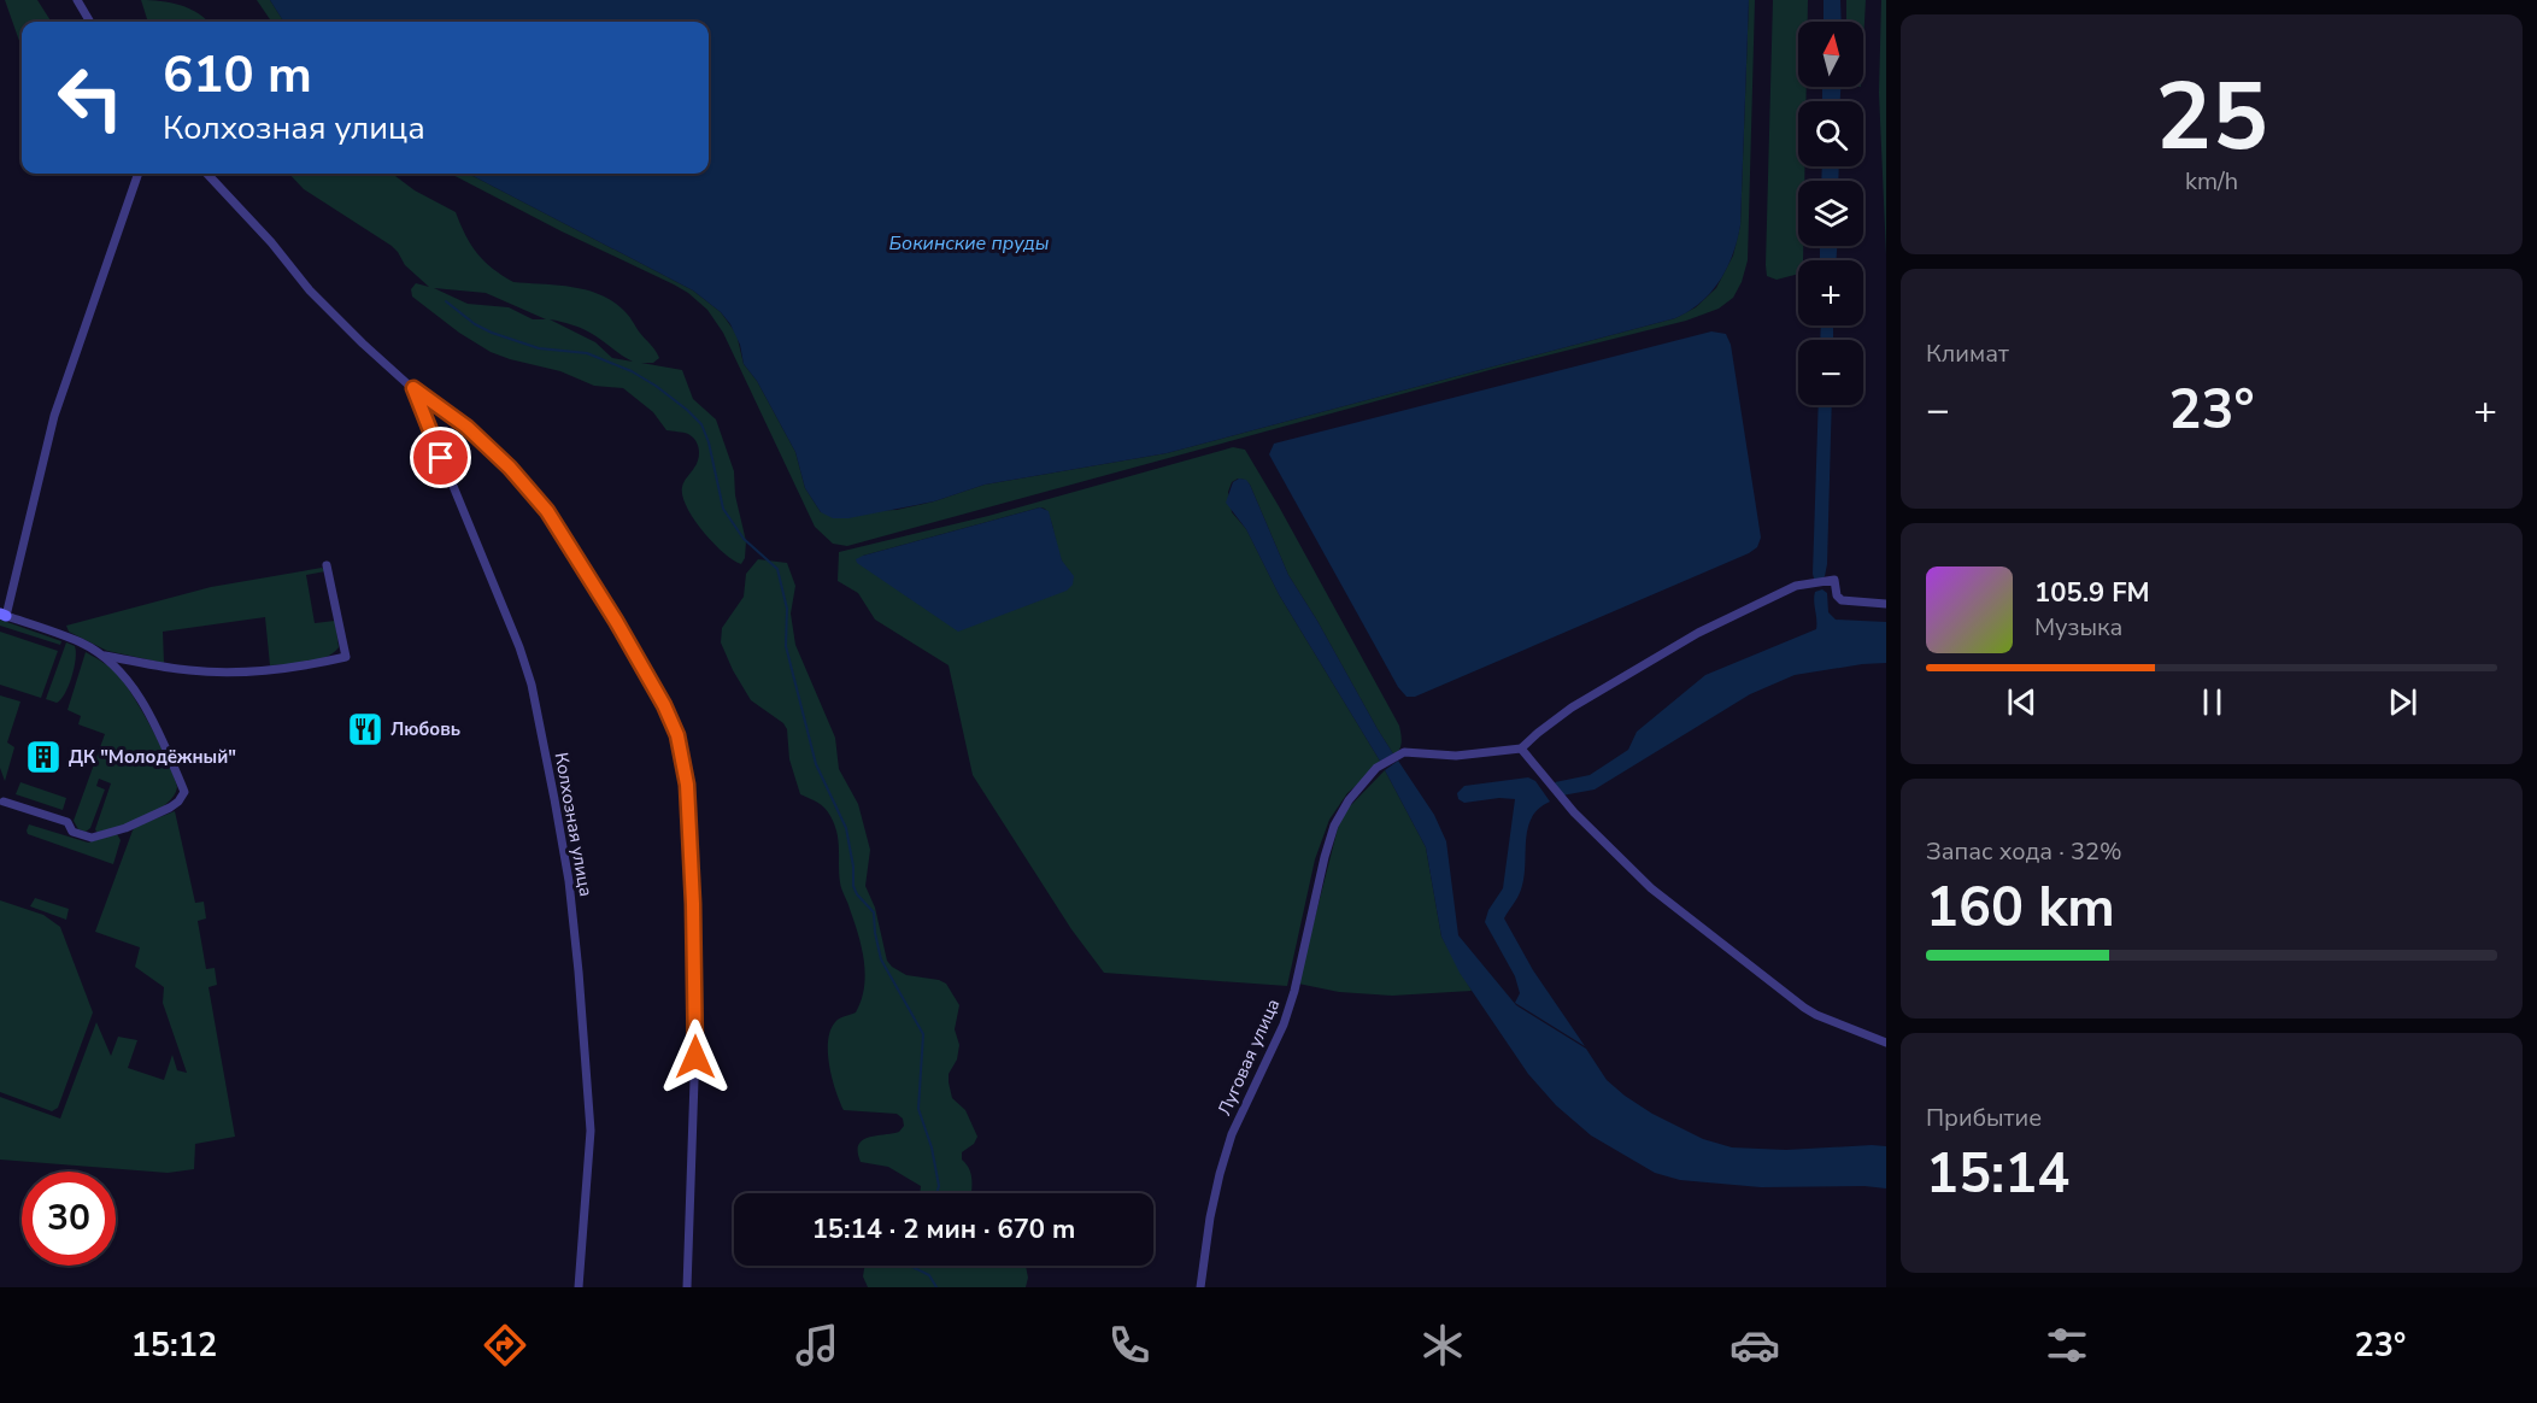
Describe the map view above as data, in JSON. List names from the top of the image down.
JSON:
{
  "streets": {
    "street": ["Колхозная улица", "Луговая улица"]
  },
  "water": ["Бокинские пруды"],
  "places": {
    "restaurant": ["Любовь"],
    "building": ["ДК \"Молодёжный\""]
  },
  "north": "top",
  "page": {
    "tile": [
      ["25", "km/h"],
      "Климат",
      ["Запас хода · 32%", "160 km"],
      ["Прибытие", "15:14"]
    ],
    "map_buttons": ["+", "−"],
    "turn": ["610 m", "Колхозная улица"],
    "heat": ["−", "23°", "+"],
    "song": ["105.9 FM", "Музыка"],
    "limit": "30",
    "trip": "15:14 · 2 мин · 670 m",
    "tabs": ["15:12", "23°"]
  }
}
